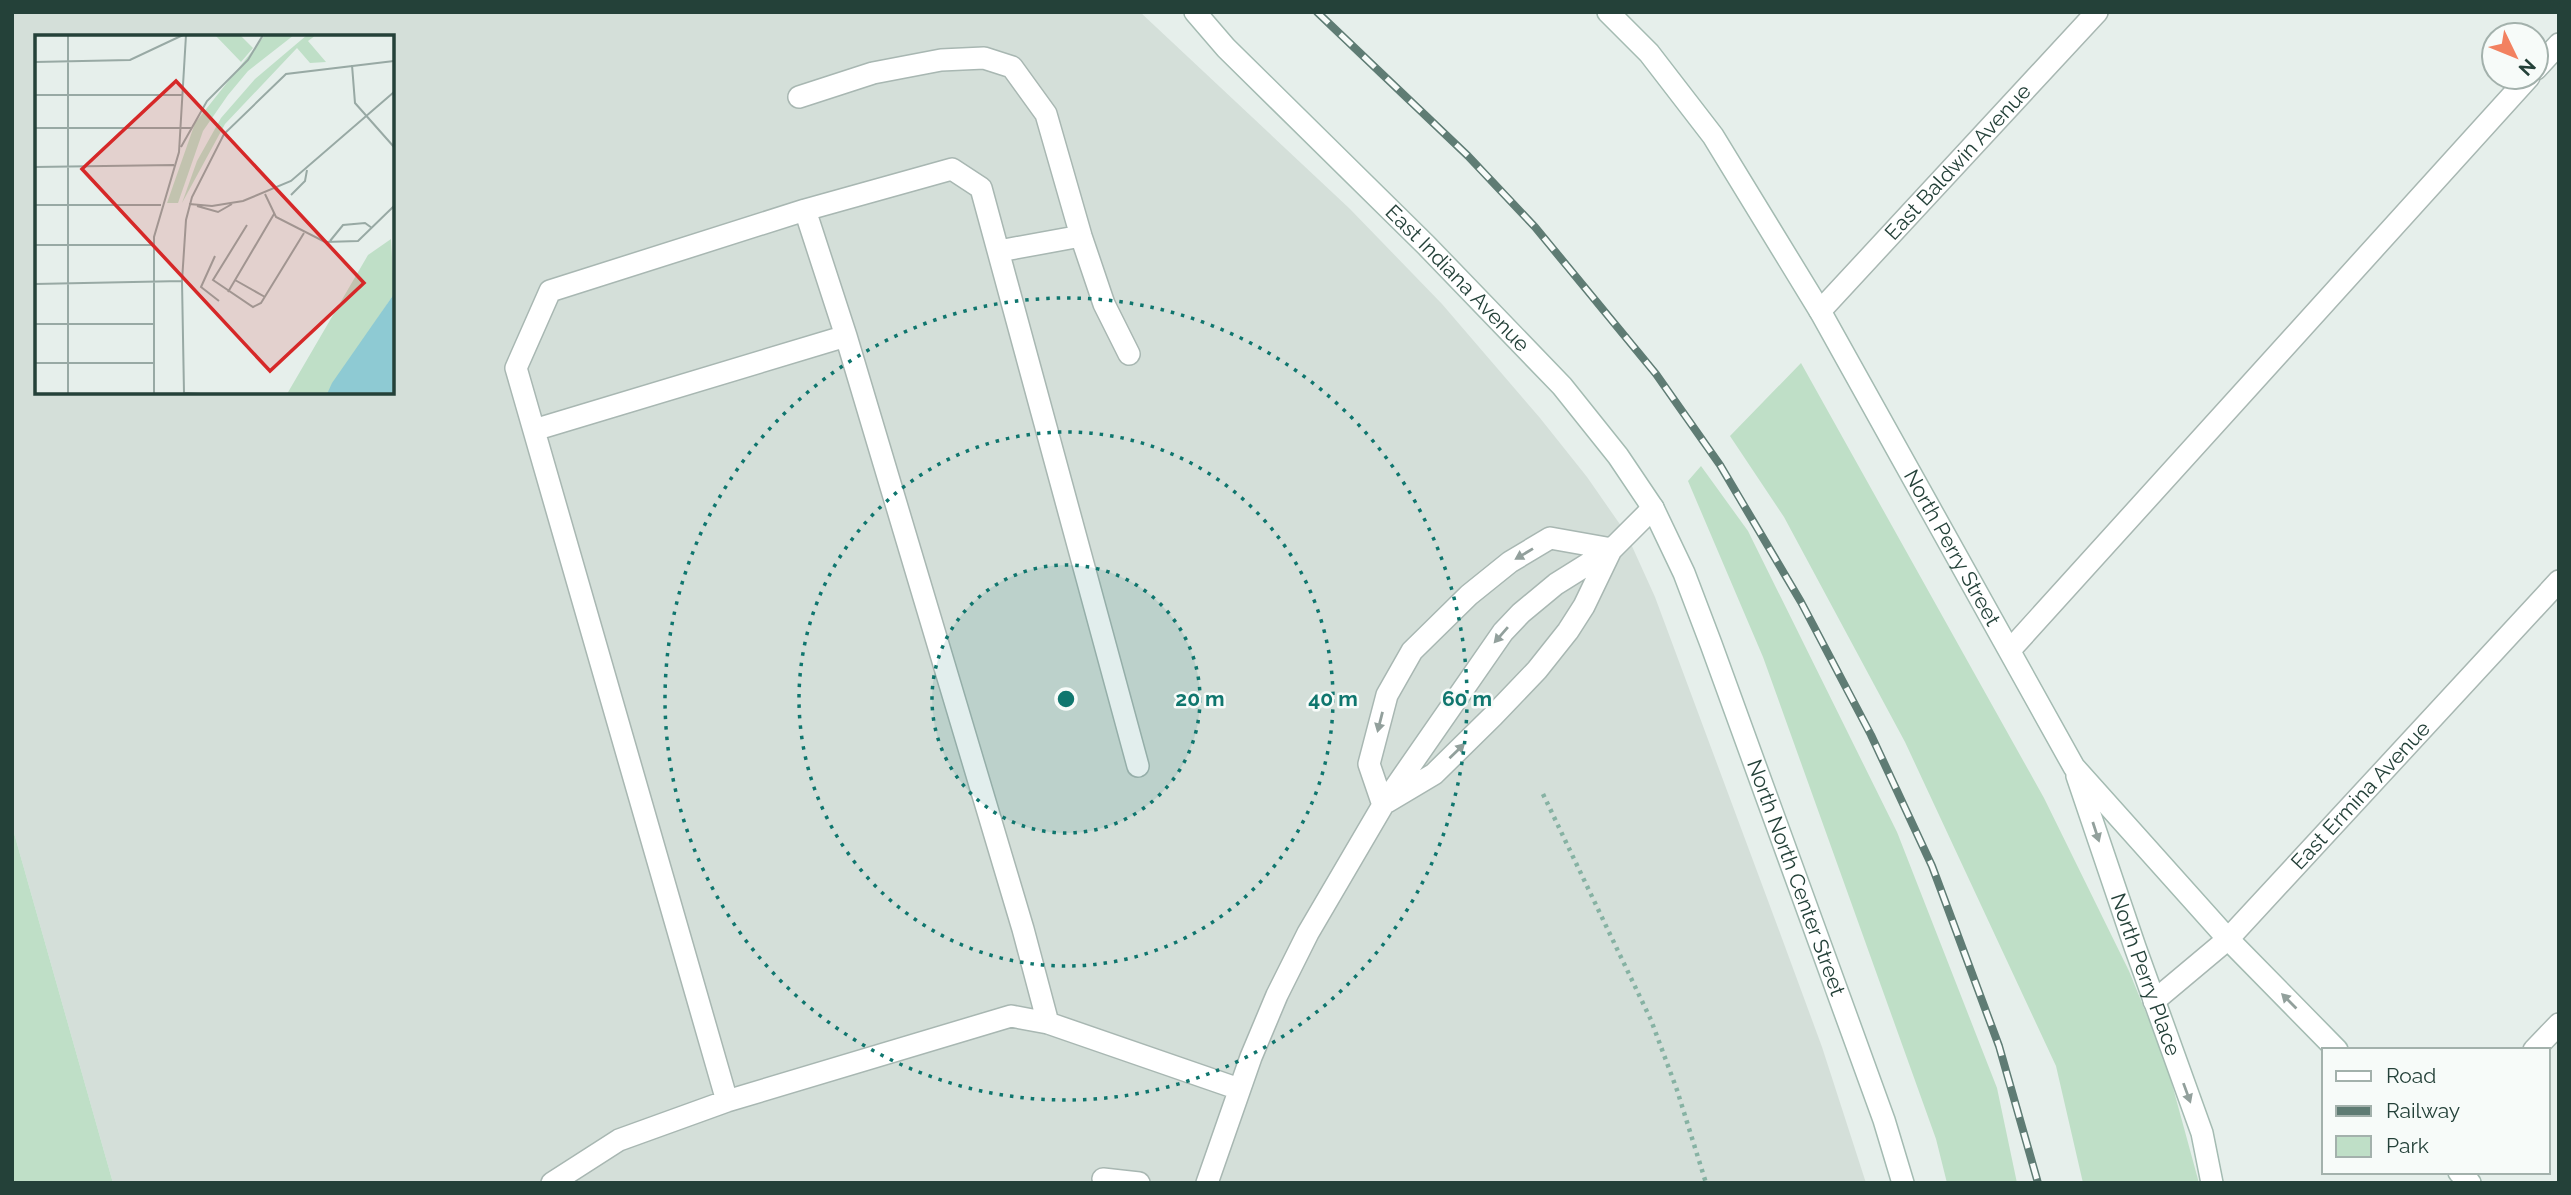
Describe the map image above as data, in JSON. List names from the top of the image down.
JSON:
{
  "streets": {
    "street": [
      "East Baldwin Avenue",
      "East Indiana Avenue",
      "North Perry Street",
      "East Ermina Avenue",
      "North North Center Street",
      "North Perry Place"
    ]
  },
  "crossings": [
    ["East Baldwin Avenue", "North Perry Street"],
    ["East Indiana Avenue", "North North Center Street"],
    ["North Perry Street", "East Ermina Avenue"],
    ["North Perry Street", "North Perry Place"],
    ["East Ermina Avenue", "North Perry Place"]
  ],
  "one_way": ["North Perry Place"],
  "legend": ["Road", "Railway", "Park"],
  "north": "bottom right",
  "rings": ["20 m", "40 m", "60 m"]
}
